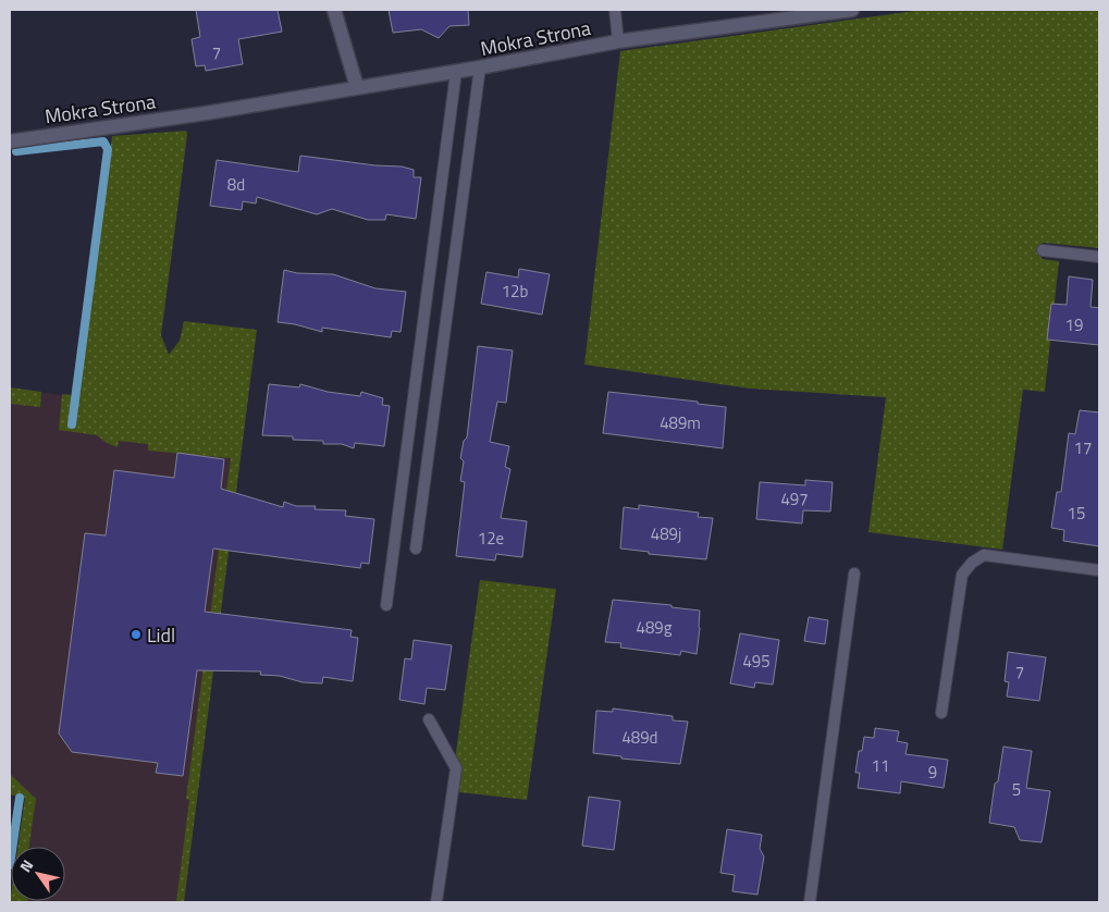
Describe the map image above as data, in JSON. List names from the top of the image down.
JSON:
{
  "streets": {
    "street": ["Mokra Strona"]
  },
  "places": ["Lidl"],
  "house_numbers": [
    "7",
    "8d",
    "12b",
    "19",
    "489m",
    "17",
    "497",
    "15",
    "489j",
    "12e",
    "489g",
    "495",
    "7",
    "489d",
    "11",
    "9",
    "5"
  ],
  "north": "top left"
}
